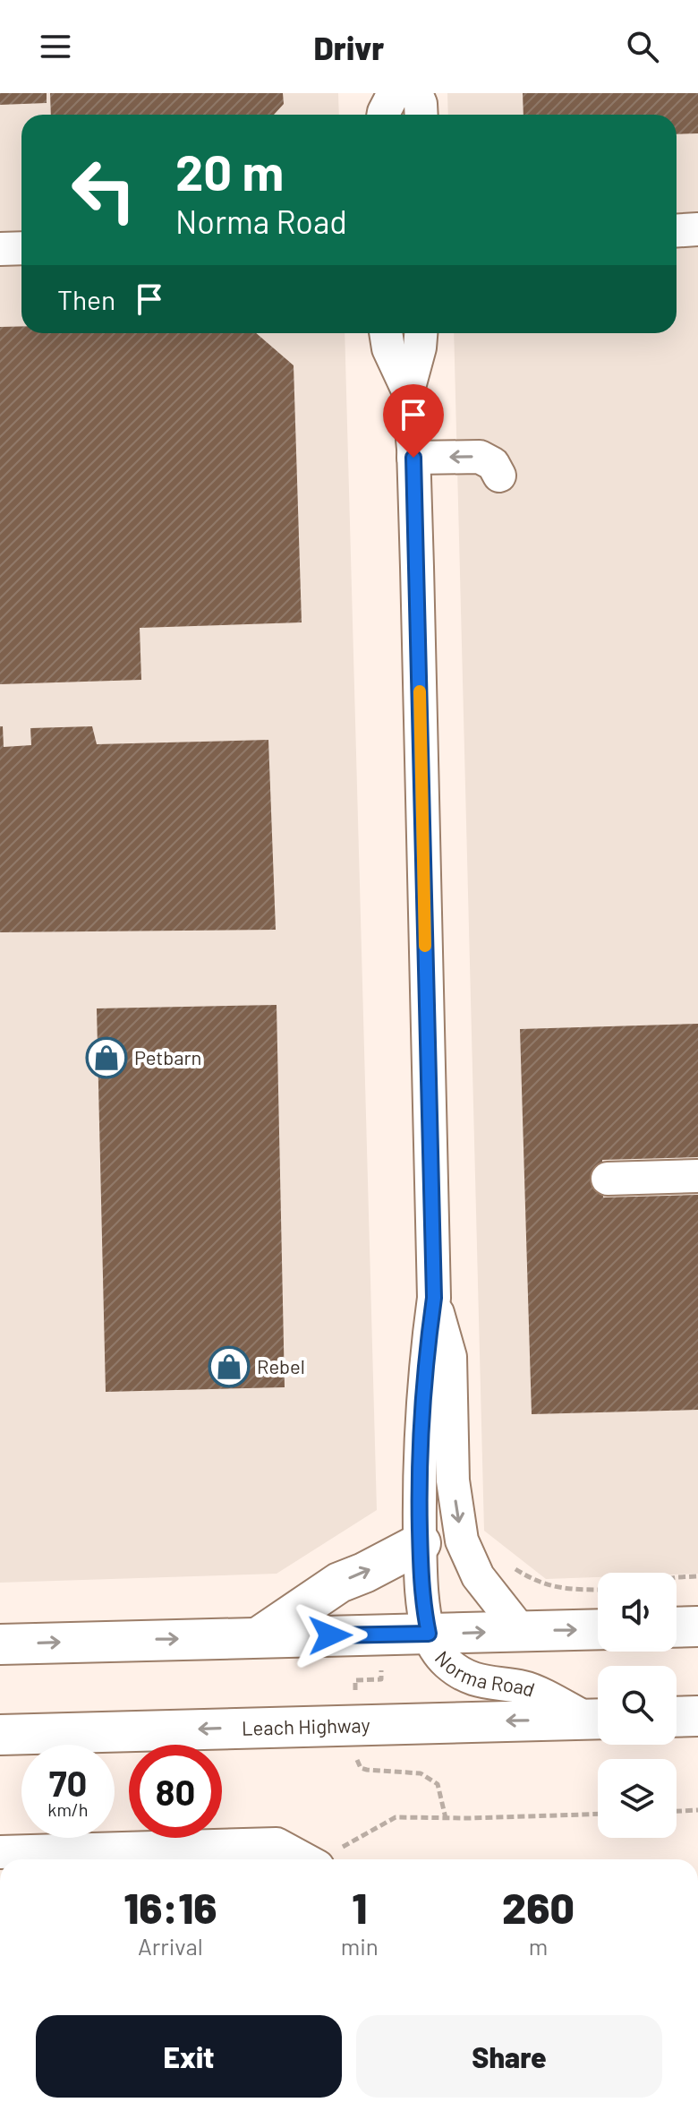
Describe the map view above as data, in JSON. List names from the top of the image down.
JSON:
{
  "streets": {
    "highway": ["Leach Highway"],
    "street": ["Norma Road"]
  },
  "places": {
    "shop": ["Petbarn", "Rebel"]
  },
  "page": {
    "header": "Drivr",
    "turn": ["20 m", "Norma Road"],
    "then": "Then",
    "speed": "70 km/h",
    "limit": "80",
    "eta": [
      "16:16",
      "Arrival",
      "1",
      "min",
      "260",
      "m"
    ],
    "buttons": ["Exit", "Share"]
  }
}
